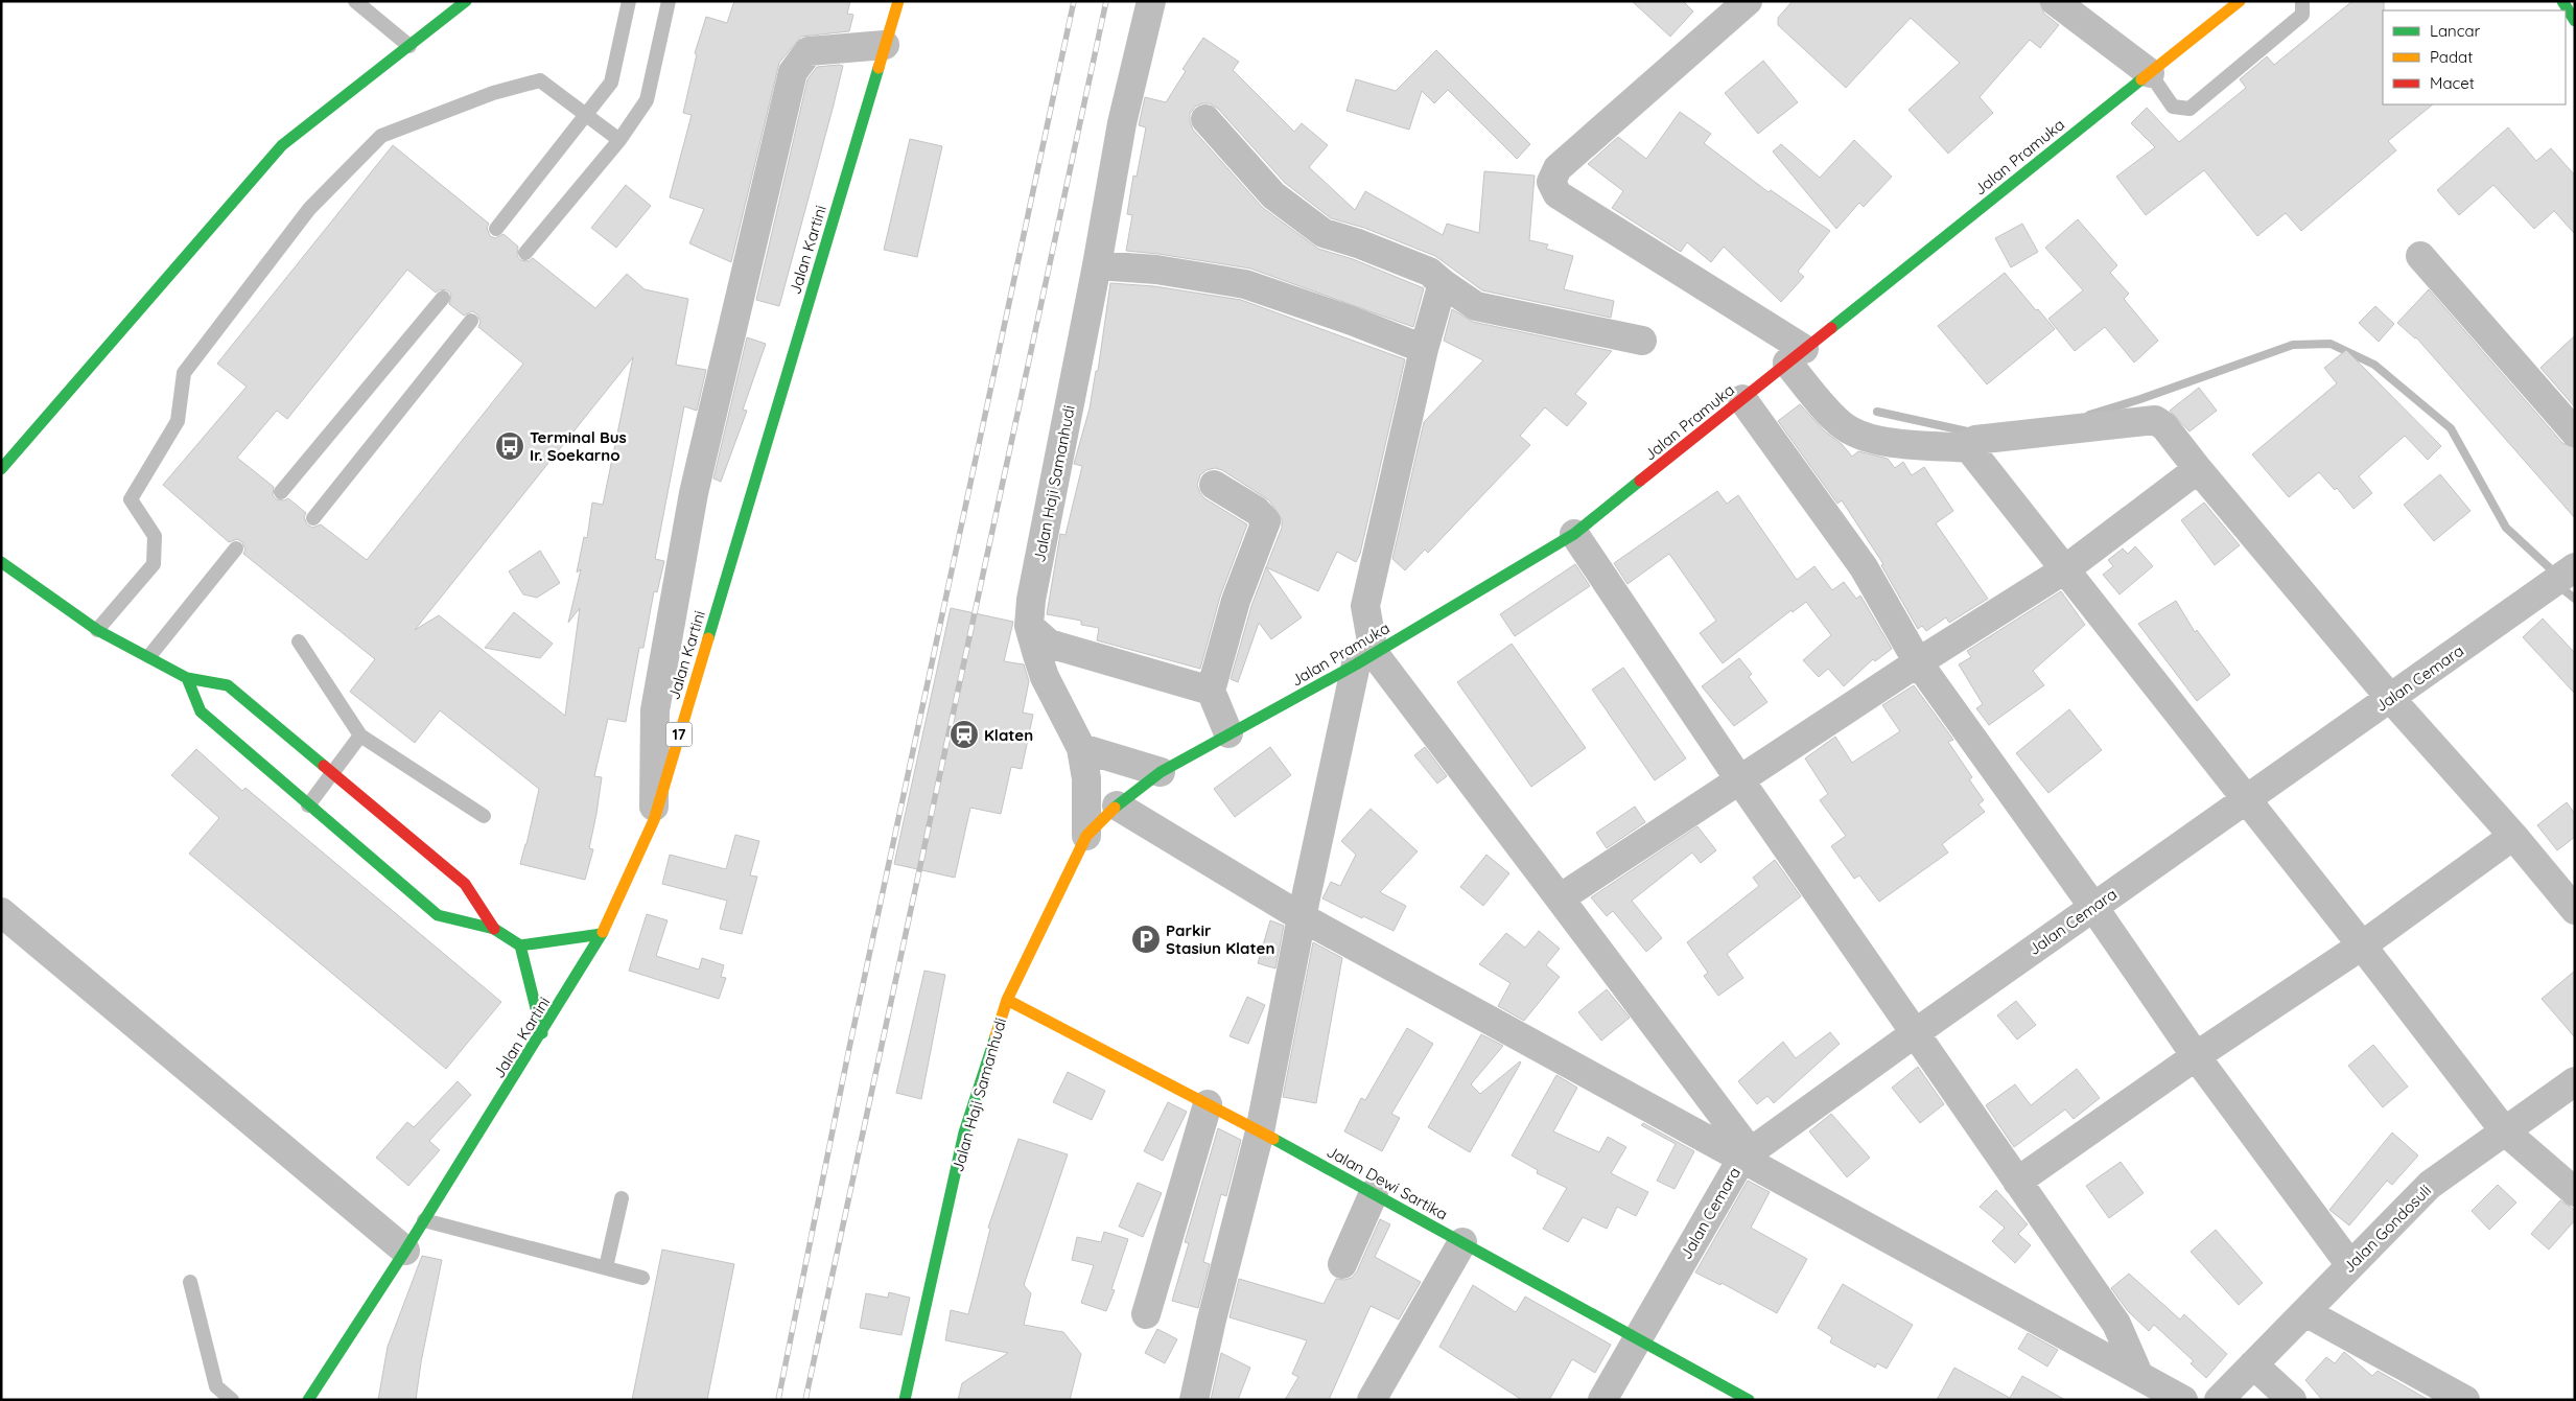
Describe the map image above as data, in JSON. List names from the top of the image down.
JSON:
{
  "streets": {
    "main road": [
      "Jalan Pramuka",
      "Jalan Kartini",
      "Jalan Haji Samanhudi",
      "17",
      "Jalan Dewi Sartika"
    ],
    "street": ["Jalan Cemara", "Jalan Gondosuli"]
  },
  "crossings": [
    ["Jalan Pramuka", "Jalan Haji Samanhudi"],
    ["Jalan Haji Samanhudi", "Jalan Dewi Sartika"],
    ["Jalan Cemara", "Jalan Dewi Sartika"]
  ],
  "places": {
    "bus stop": ["Terminal Bus Ir. Soekarno"],
    "station": ["Klaten"],
    "parking": ["Parkir Stasiun Klaten"]
  },
  "legend": ["Lancar", "Padat", "Macet"]
}
